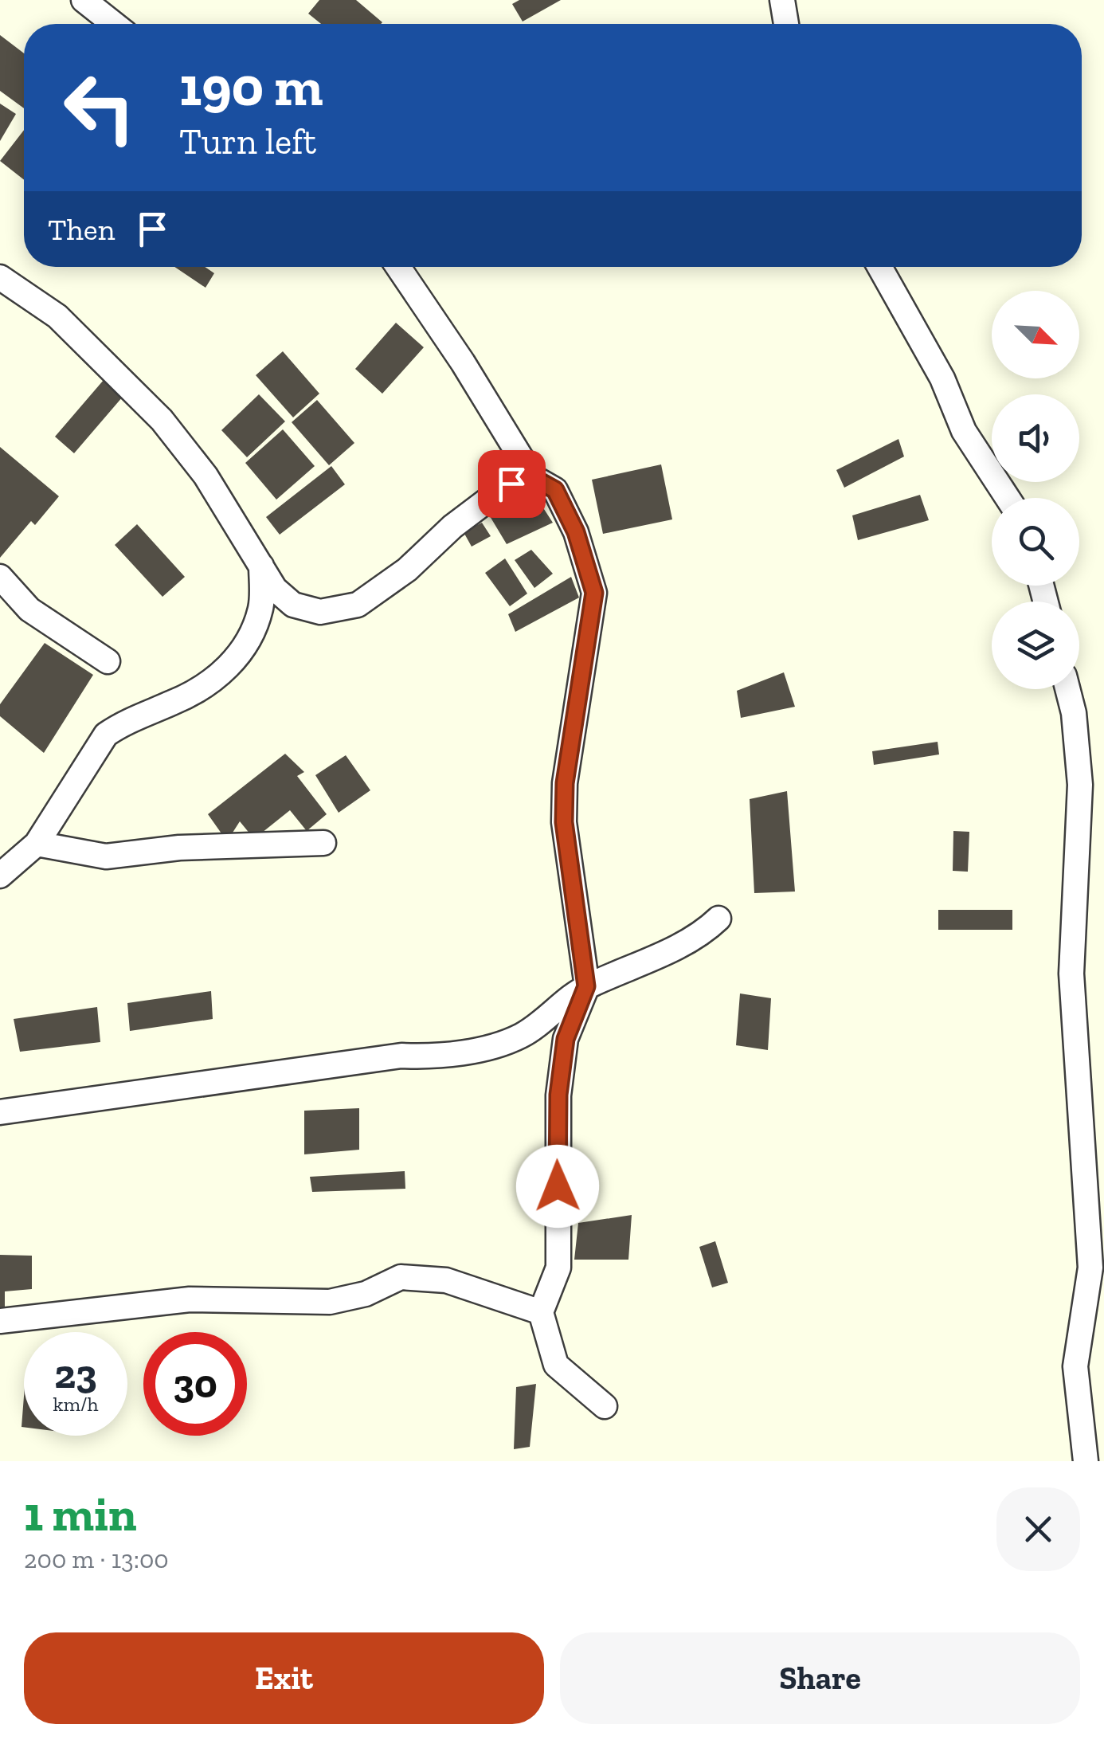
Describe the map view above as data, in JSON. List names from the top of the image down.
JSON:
{
  "north": "bottom right",
  "page": {
    "turn": ["190 m", "Turn left"],
    "then": "Then",
    "speed": "23 km/h",
    "limit": "30",
    "heading": ["1 min", "200 m · 13:00"],
    "buttons": ["Exit", "Share"]
  }
}
